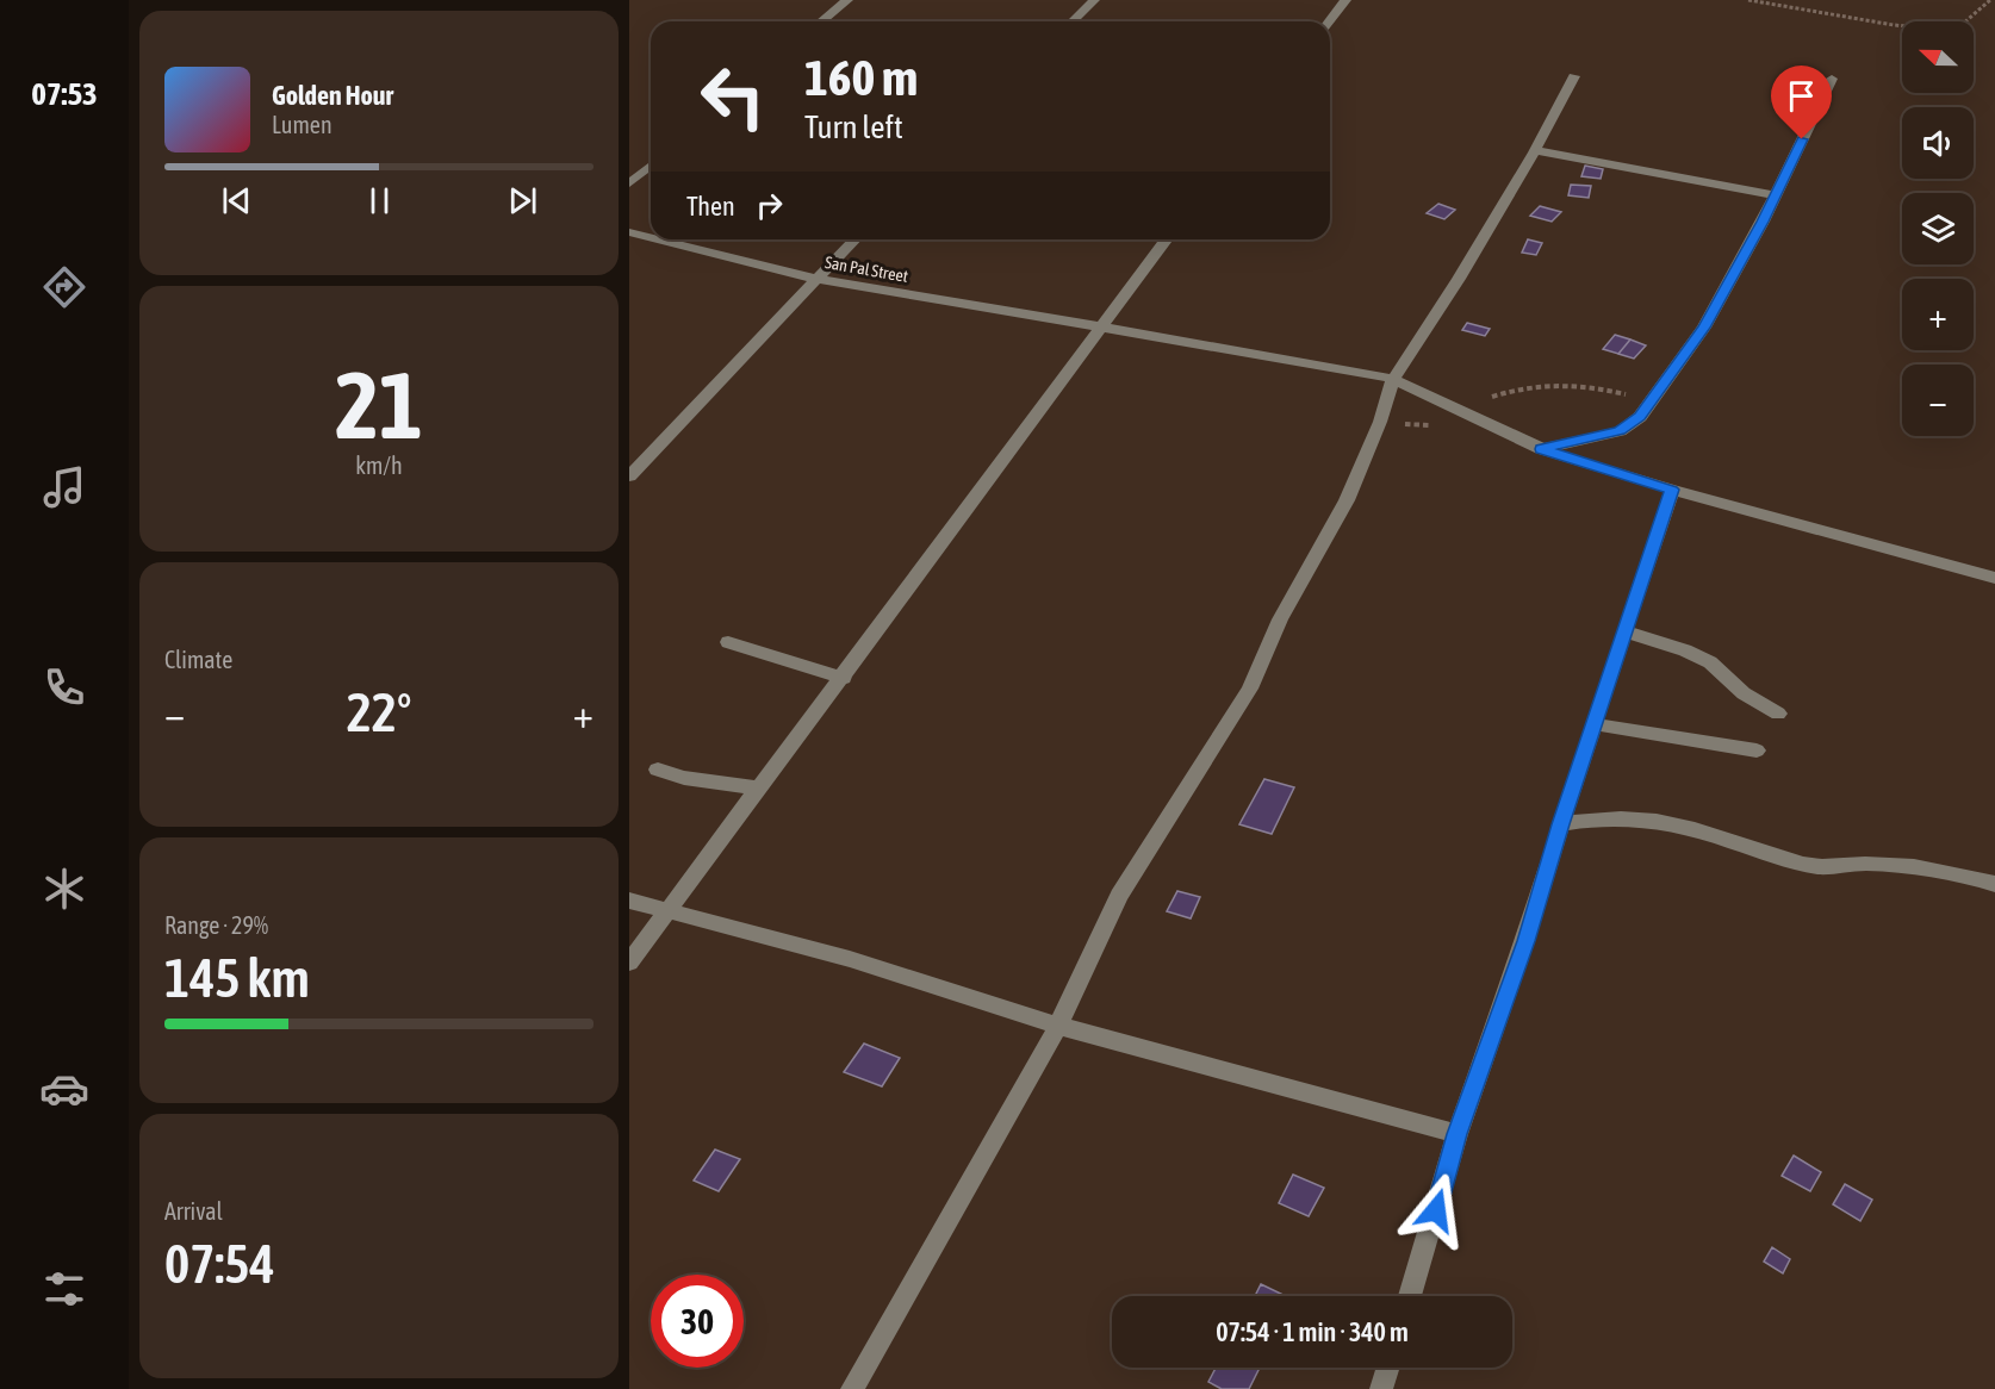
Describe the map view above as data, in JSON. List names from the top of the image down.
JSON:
{
  "streets": {
    "street": ["San Pal Street"]
  },
  "north": "left",
  "page": {
    "tabs": "07:53",
    "map_buttons": ["+", "−"],
    "turn": ["160 m", "Turn left"],
    "song": ["Golden Hour", "Lumen"],
    "then": "Then",
    "tile": [
      ["21", "km/h"],
      "Climate",
      ["Range · 29%", "145 km"],
      ["Arrival", "07:54"]
    ],
    "heat": ["−", "22°", "+"],
    "limit": "30",
    "trip": "07:54 · 1 min · 340 m"
  }
}
